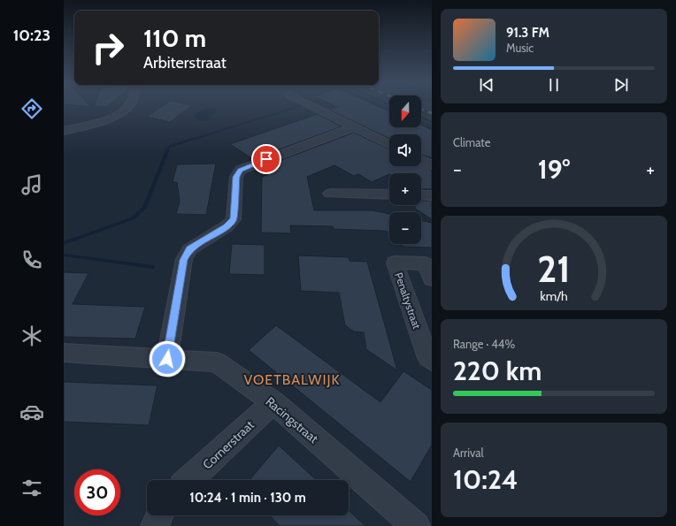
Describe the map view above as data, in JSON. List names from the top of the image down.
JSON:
{
  "streets": {
    "street": ["Penaltystraat", "Racingstraat", "Cornerstraat"]
  },
  "crossings": [
    ["Racingstraat", "Cornerstraat"]
  ],
  "districts": ["VOETBALWIJK"],
  "north": "bottom",
  "page": {
    "tabs": "10:23",
    "turn": ["110 m", "Arbiterstraat"],
    "song": ["91.3 FM", "Music"],
    "map_buttons": ["+", "−"],
    "tile": [
      "Climate",
      ["Range · 44%", "220 km"],
      ["Arrival", "10:24"]
    ],
    "heat": ["−", "19°", "+"],
    "limit": "30",
    "trip": "10:24 · 1 min · 130 m",
    "gauge": ["21", "km/h"]
  }
}
